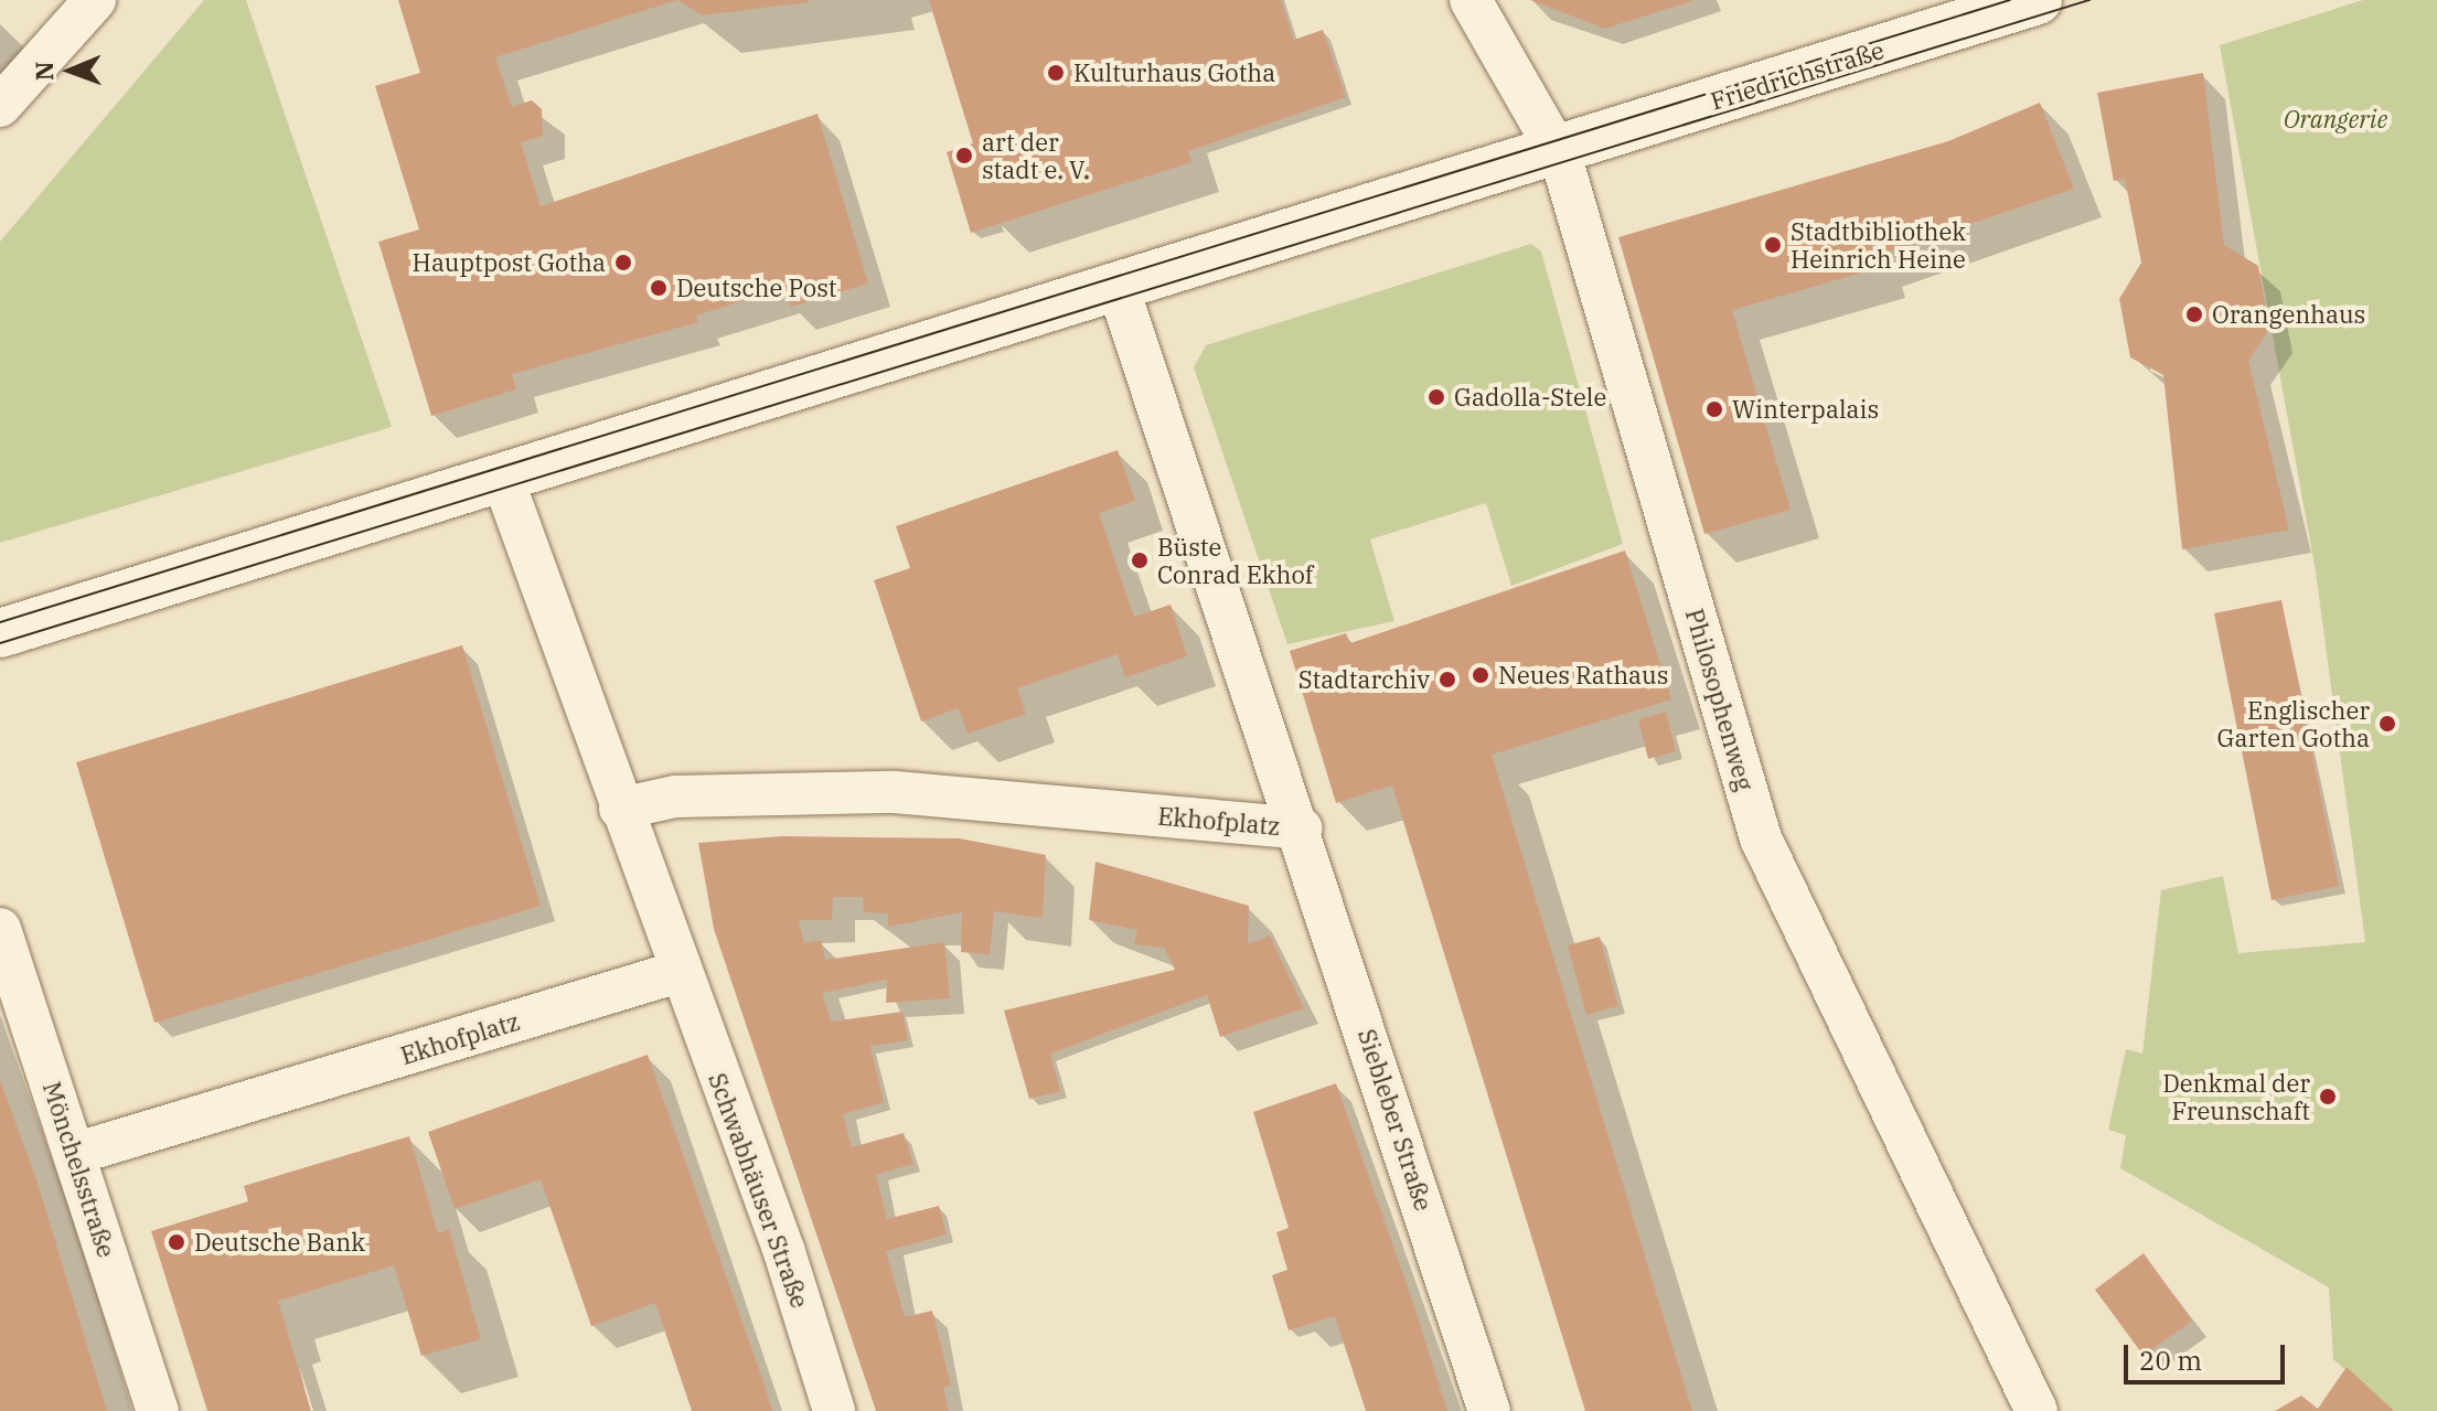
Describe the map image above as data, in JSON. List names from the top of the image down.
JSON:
{
  "streets": {
    "main road": ["Friedrichstraße"],
    "street": [
      "Philosophenweg",
      "Ekhofplatz",
      "Siebleber Straße",
      "Mönchelsstraße",
      "Schwabhäuser Straße"
    ]
  },
  "crossings": [
    ["Friedrichstraße", "Philosophenweg"],
    ["Ekhofplatz", "Siebleber Straße"],
    ["Ekhofplatz", "Mönchelsstraße"],
    ["Ekhofplatz", "Schwabhäuser Straße"]
  ],
  "parks": ["Orangerie"],
  "places": [
    "Kulturhaus Gotha",
    "art der stadt e. V.",
    "Stadtbibliothek Heinrich Heine",
    "Hauptpost Gotha",
    "Deutsche Post",
    "Orangenhaus",
    "Gadolla-Stele",
    "Winterpalais",
    "Büste Conrad Ekhof",
    "Neues Rathaus",
    "Stadtarchiv",
    "Englischer Garten Gotha",
    "Denkmal der Freunschaft",
    "Deutsche Bank"
  ],
  "scale_bar": "20 m",
  "north": "left"
}
